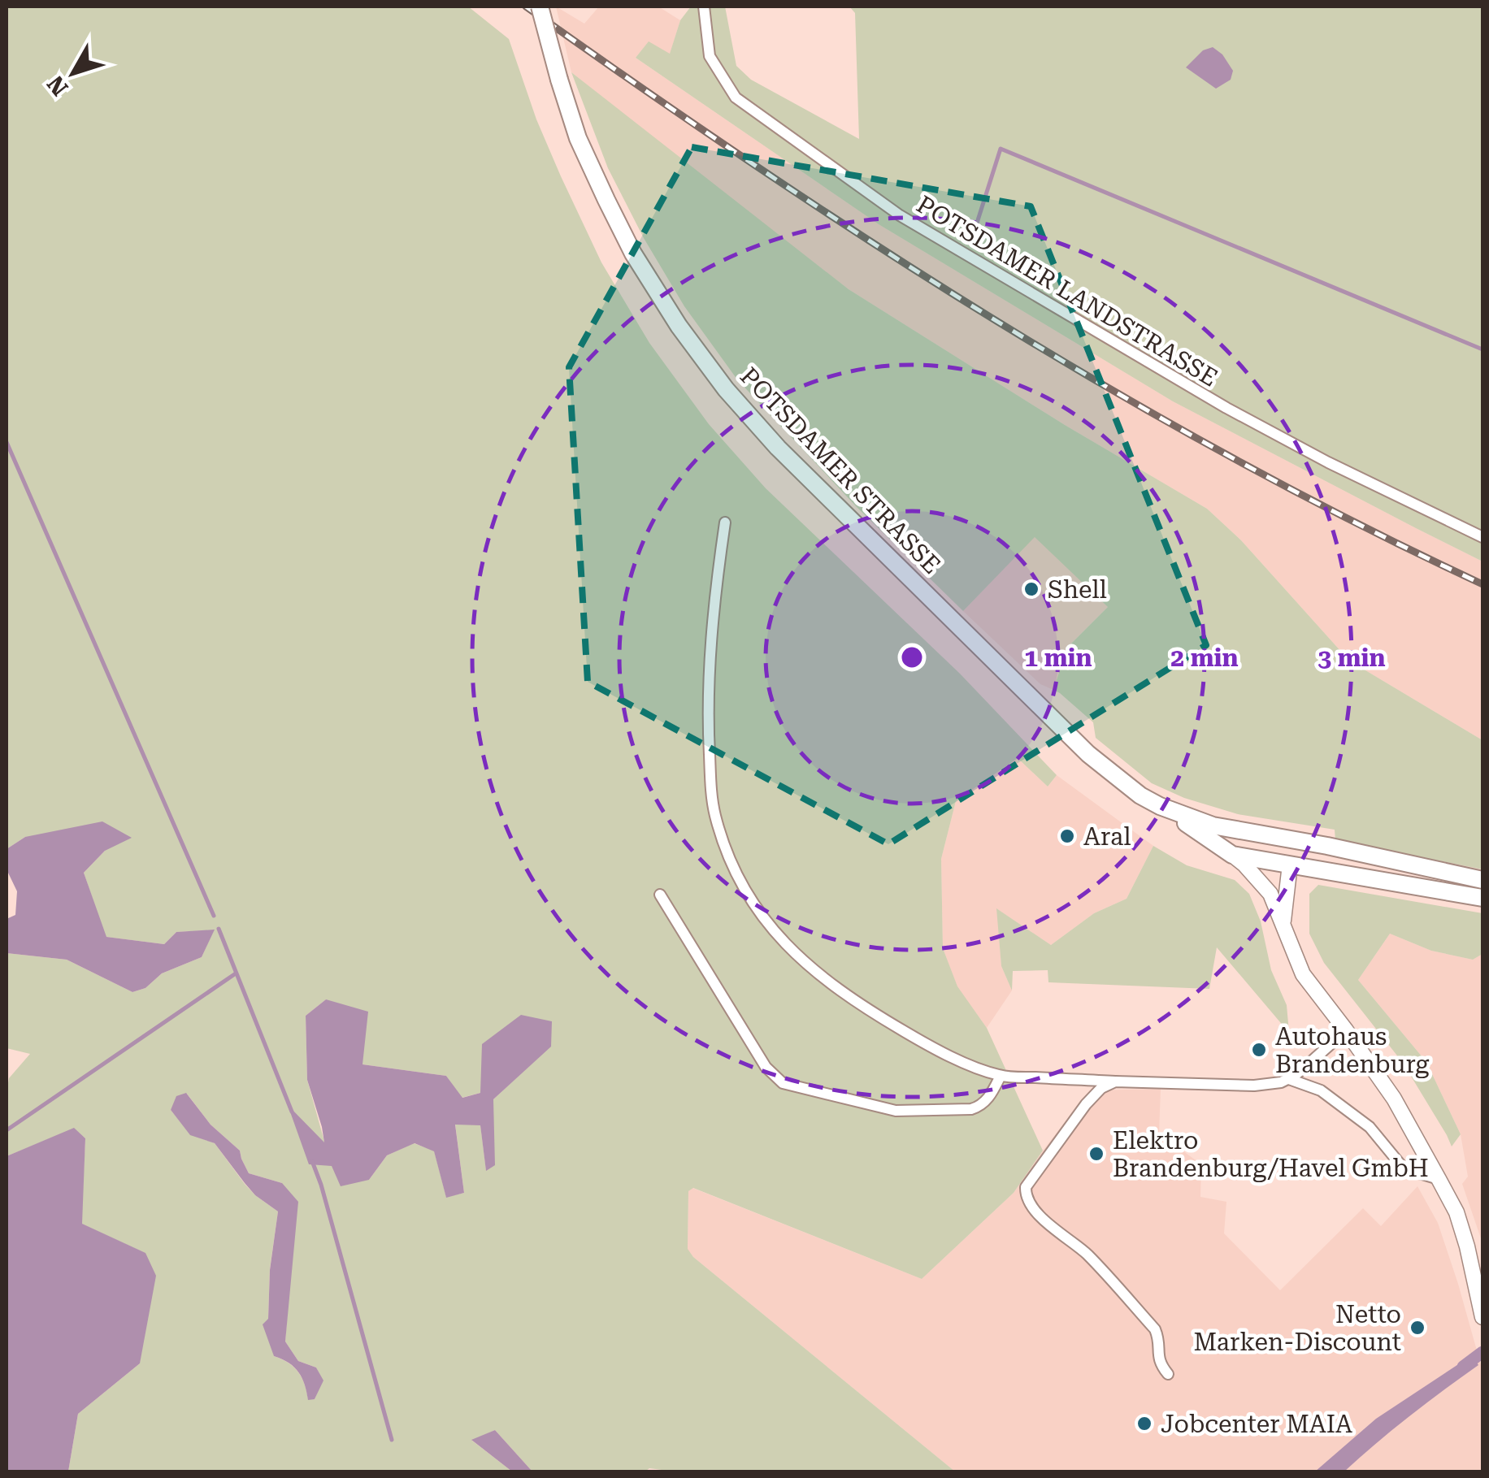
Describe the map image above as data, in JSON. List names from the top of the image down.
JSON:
{
  "streets": {
    "main road": ["POTSDAMER STRASSE"],
    "street": ["POTSDAMER LANDSTRASSE"]
  },
  "places": [
    "Shell",
    "Aral",
    "Autohaus Brandenburg",
    "Elektro Brandenburg/Havel GmbH",
    "Netto Marken-Discount",
    "Jobcenter MAIA"
  ],
  "north": "bottom left",
  "rings": ["1 min", "2 min", "3 min"]
}
